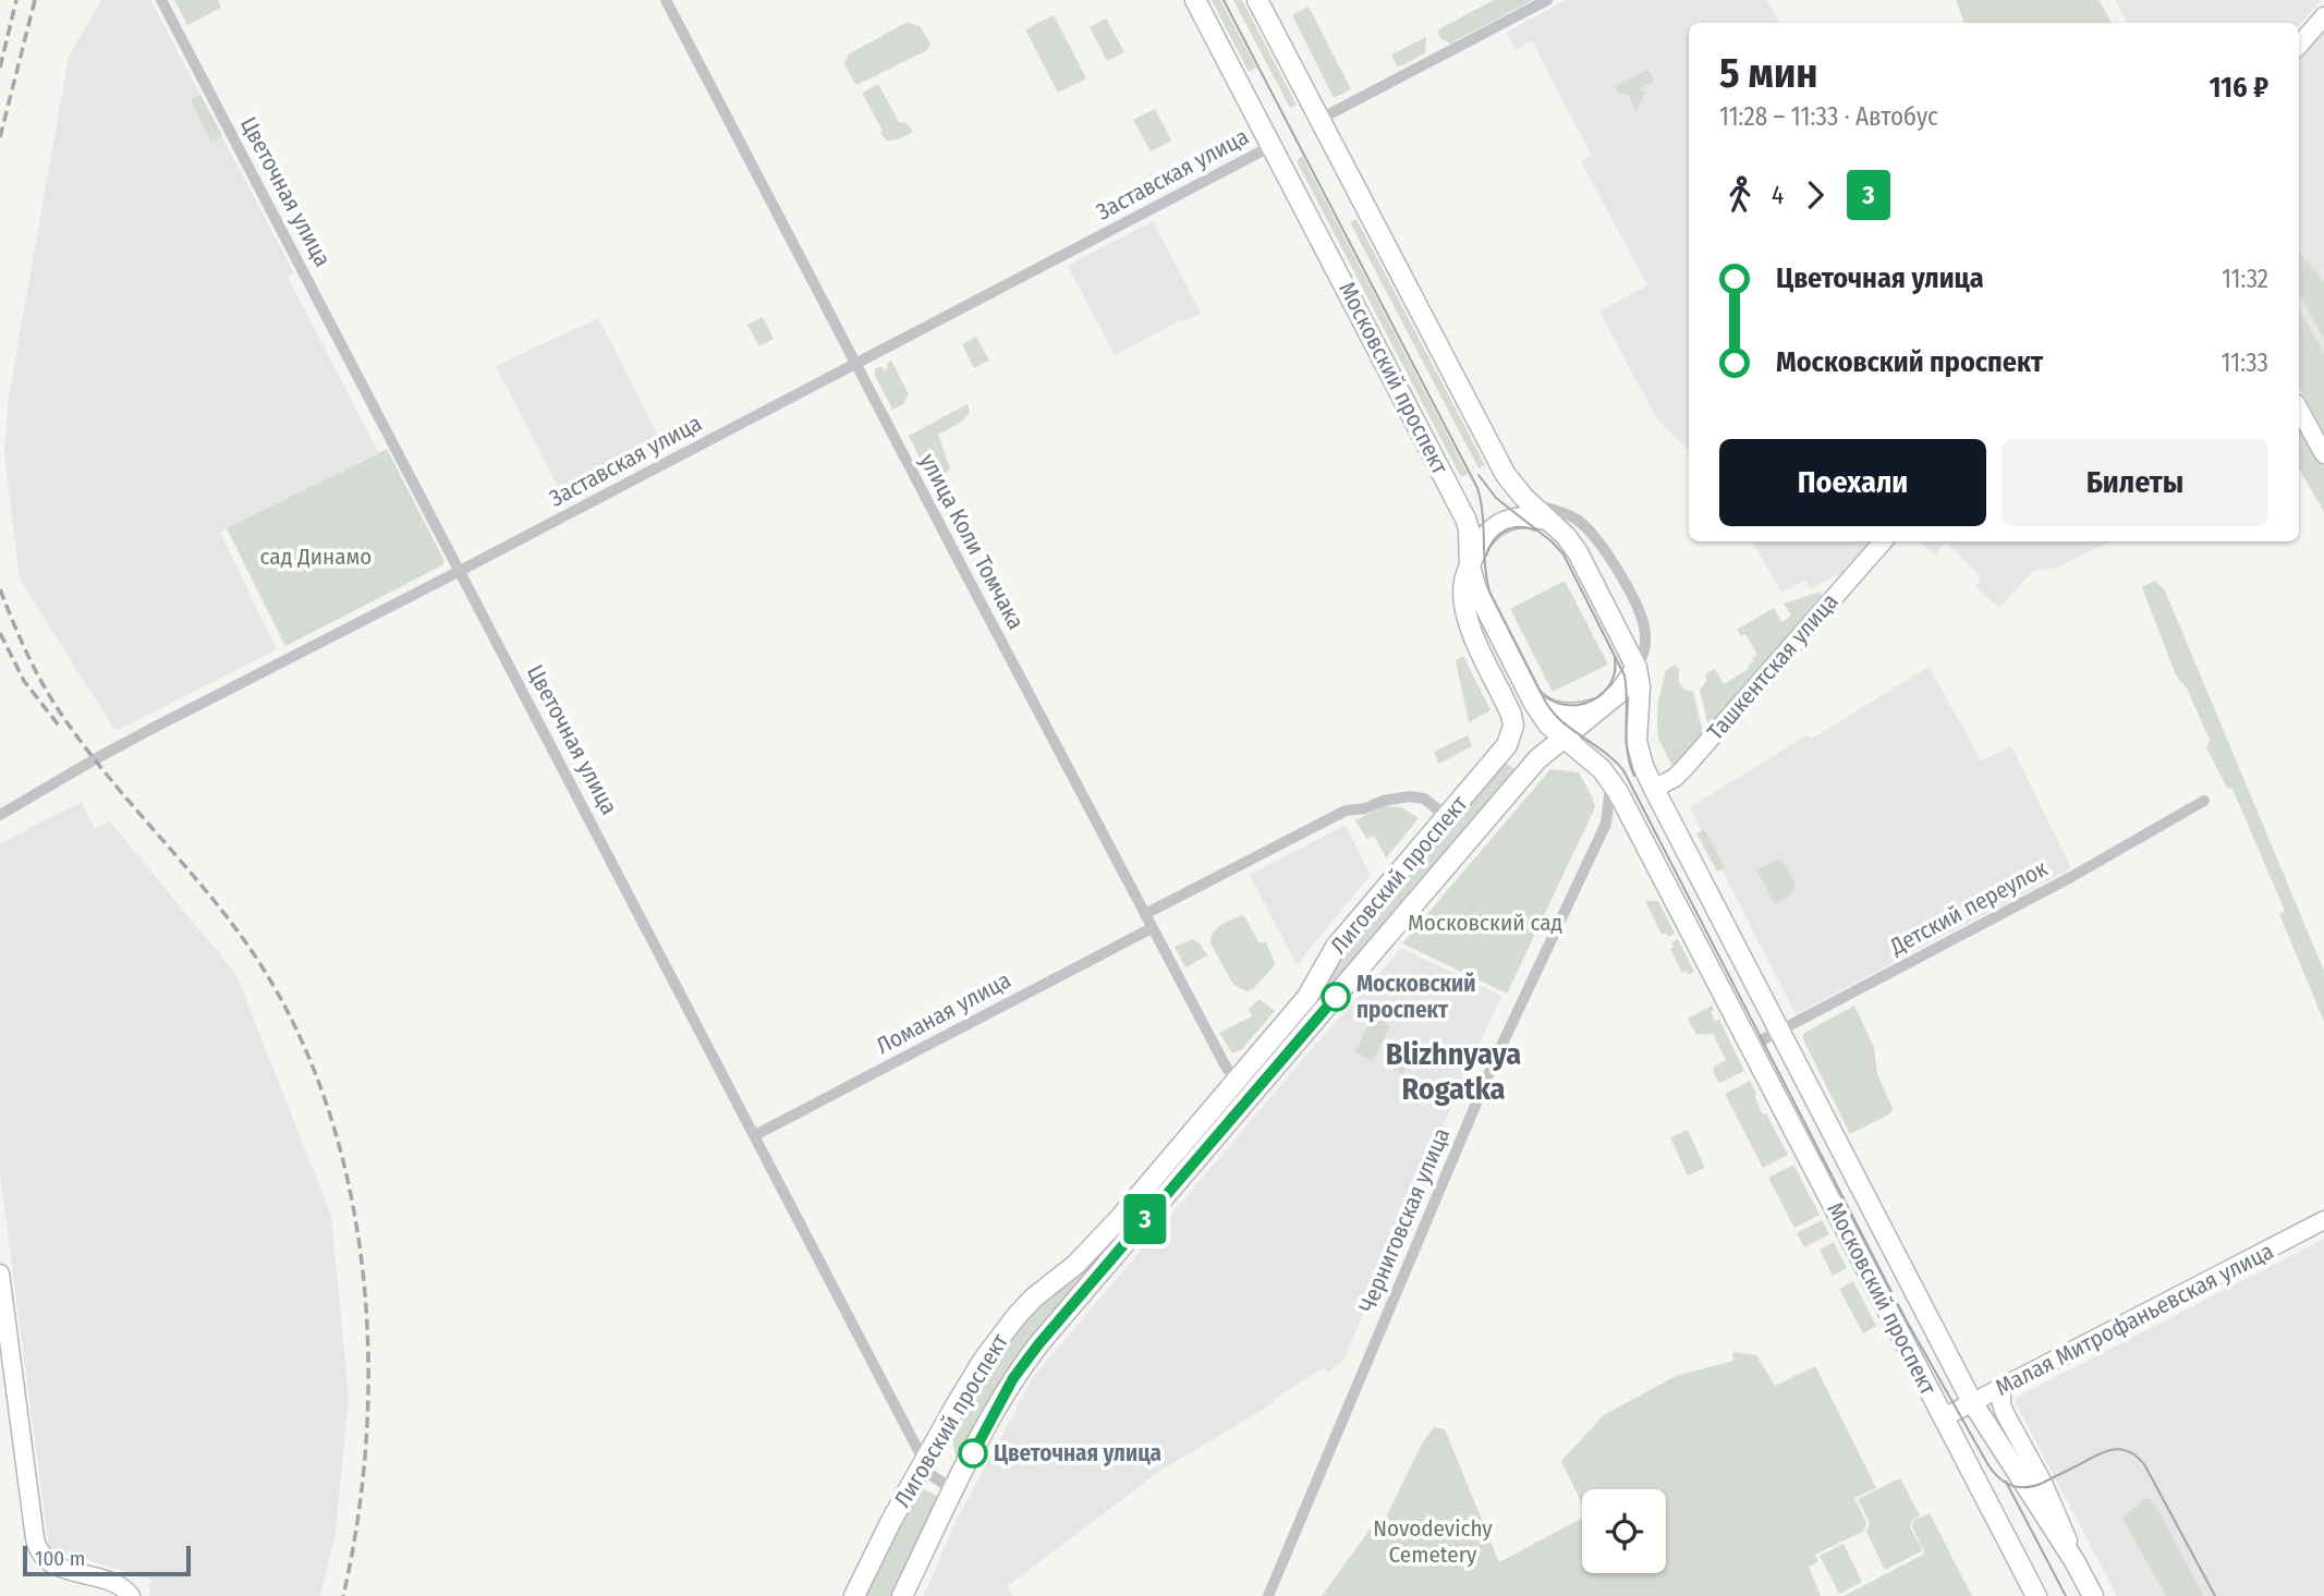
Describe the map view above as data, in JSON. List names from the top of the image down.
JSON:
{
  "streets": {
    "main road": ["Московский проспект", "Лиговский проспект"],
    "street": [
      "Заставская улица",
      "Цветочная улица",
      "улица Коли Томчака",
      "Ташкентская улица",
      "Детский переулок",
      "Ломаная улица",
      "Черниговская улица",
      "Малая Митрофаньевская улица"
    ]
  },
  "crossings": [
    ["Заставская улица", "Цветочная улица"],
    ["Заставская улица", "Московский проспект"],
    ["Заставская улица", "улица Коли Томчака"],
    ["Цветочная улица", "Лиговский проспект"],
    ["Цветочная улица", "Ломаная улица"],
    ["Московский проспект", "Ташкентская улица"],
    ["Московский проспект", "Лиговский проспект"],
    ["Московский проспект", "Детский переулок"],
    ["Московский проспект", "Черниговская улица"],
    ["Московский проспект", "Малая Митрофаньевская улица"],
    ["улица Коли Томчака", "Лиговский проспект"],
    ["улица Коли Томчака", "Ломаная улица"]
  ],
  "districts": ["Blizhnyaya Rogatka"],
  "parks": ["сад Динамо", "Московский сад", "Novodevichy Cemetery"],
  "places": ["Московский проспект", "Цветочная улица"],
  "lines": ["bus line 3"],
  "scale_bar": "100 m",
  "page": {
    "on_map": "3",
    "heading": ["5 мин", "11:28 – 11:33 · Автобус", "116 ₽"],
    "legs": ["4", "3"],
    "list": [
      {
        "name": "Цветочная улица",
        "value": "11:32"
      },
      {
        "name": "Московский проспект",
        "value": "11:33"
      }
    ],
    "buttons": ["Поехали", "Билеты"],
    "scale": "100 m"
  }
}
